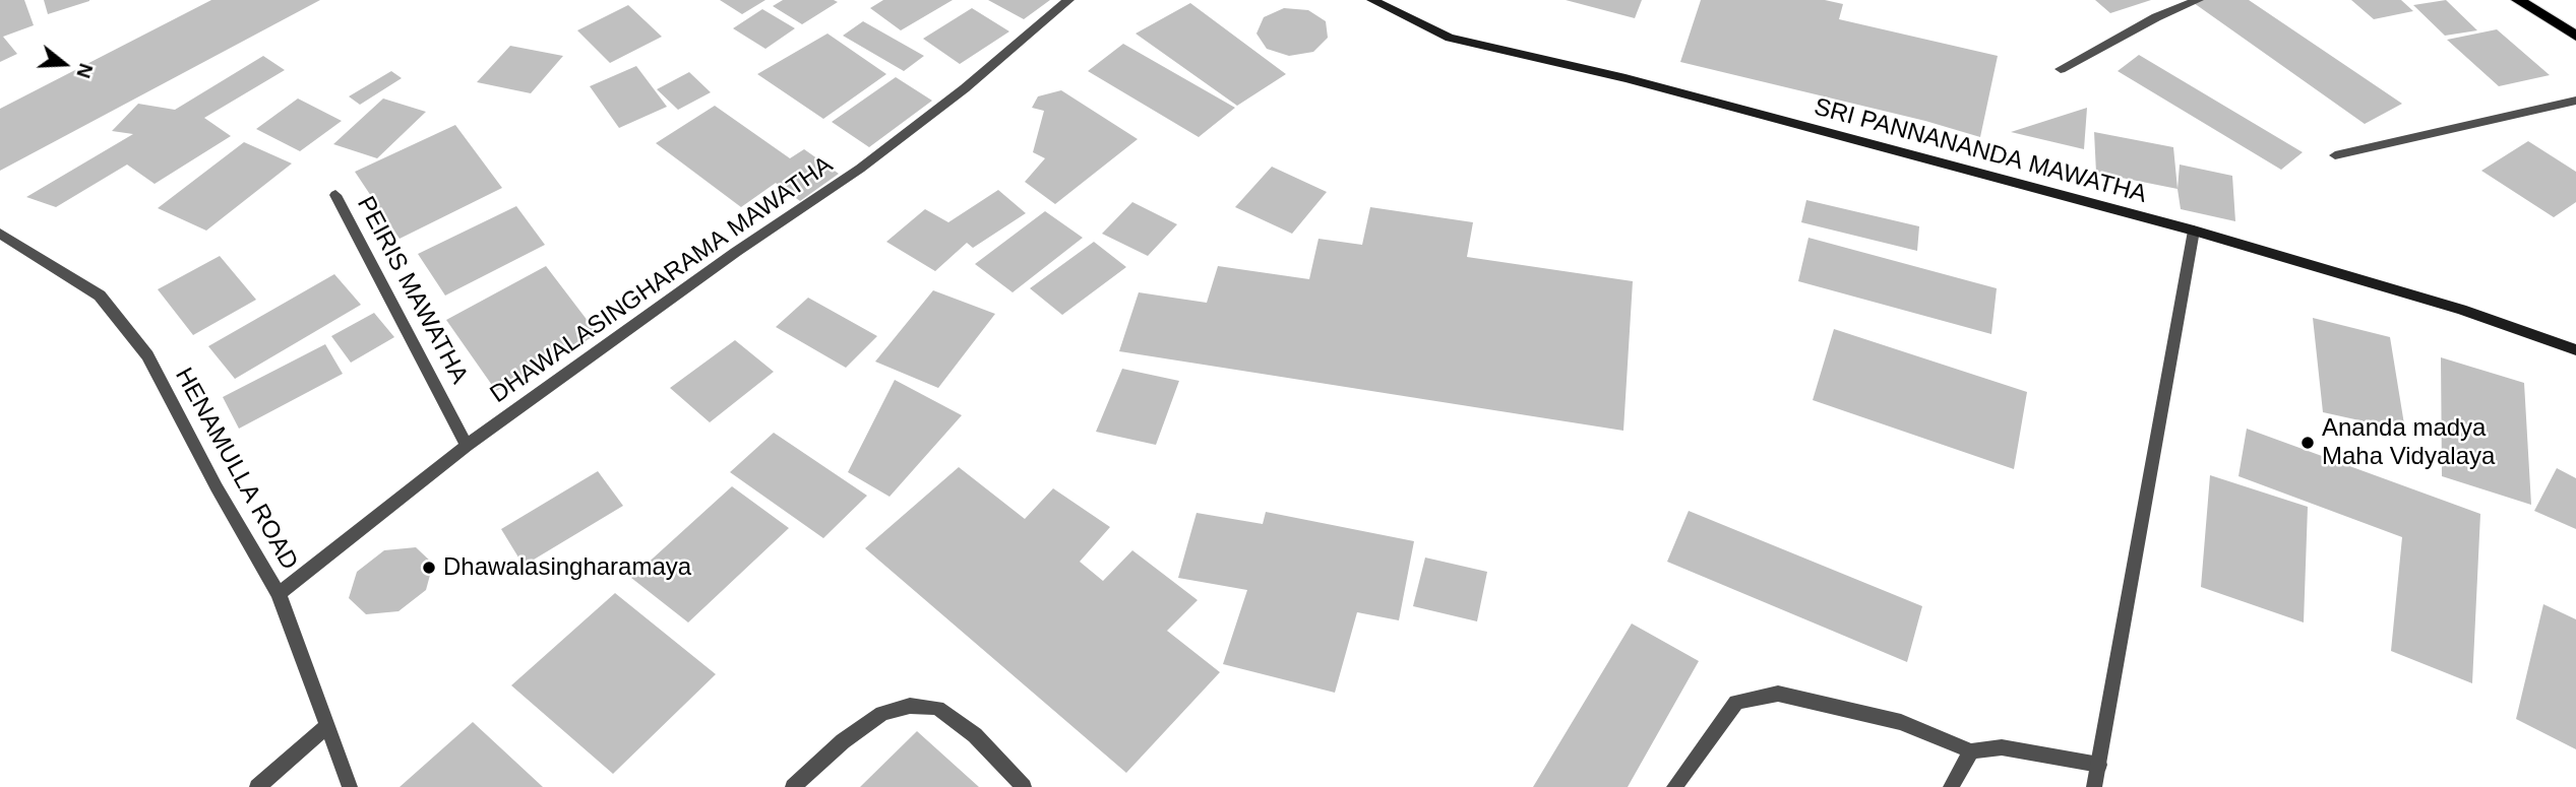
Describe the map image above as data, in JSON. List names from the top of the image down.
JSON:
{
  "streets": {
    "main road": ["SRI PANNANANDA MAWATHA"],
    "street": ["DHAWALASINGHARAMA MAWATHA", "PEIRIS MAWATHA", "HENAMULLA ROAD"]
  },
  "crossings": [
    ["DHAWALASINGHARAMA MAWATHA", "PEIRIS MAWATHA"],
    ["DHAWALASINGHARAMA MAWATHA", "HENAMULLA ROAD"]
  ],
  "places": ["Ananda madya Maha Vidyalaya", "Dhawalasingharamaya"],
  "north": "right"
}
